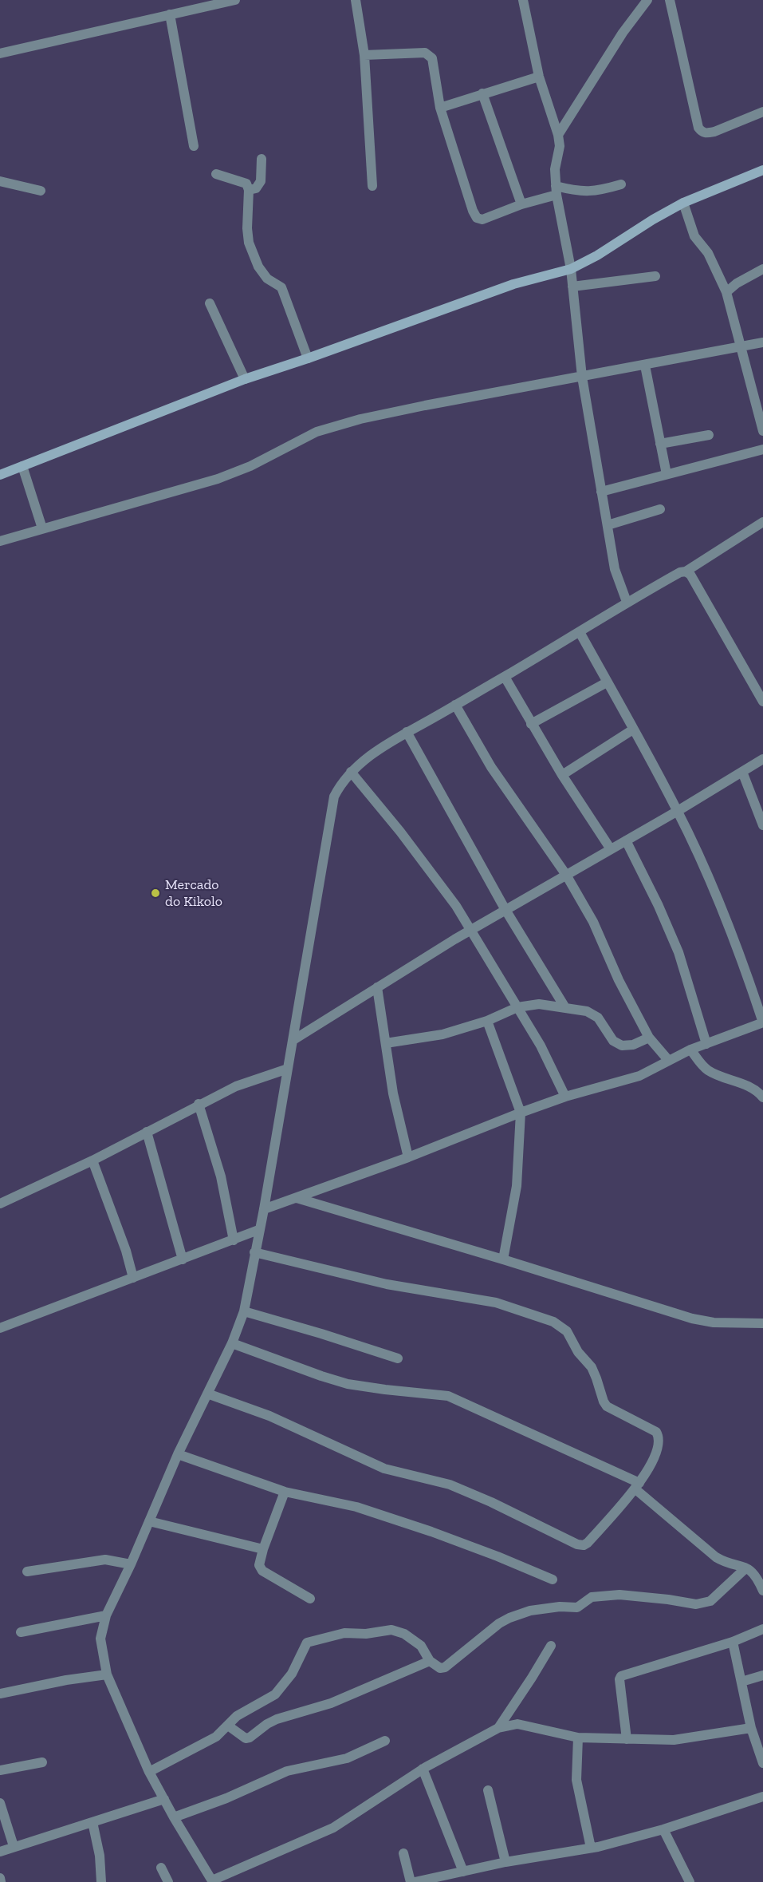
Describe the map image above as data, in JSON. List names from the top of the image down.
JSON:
{
  "places": ["Mercado do Kikolo"]
}
